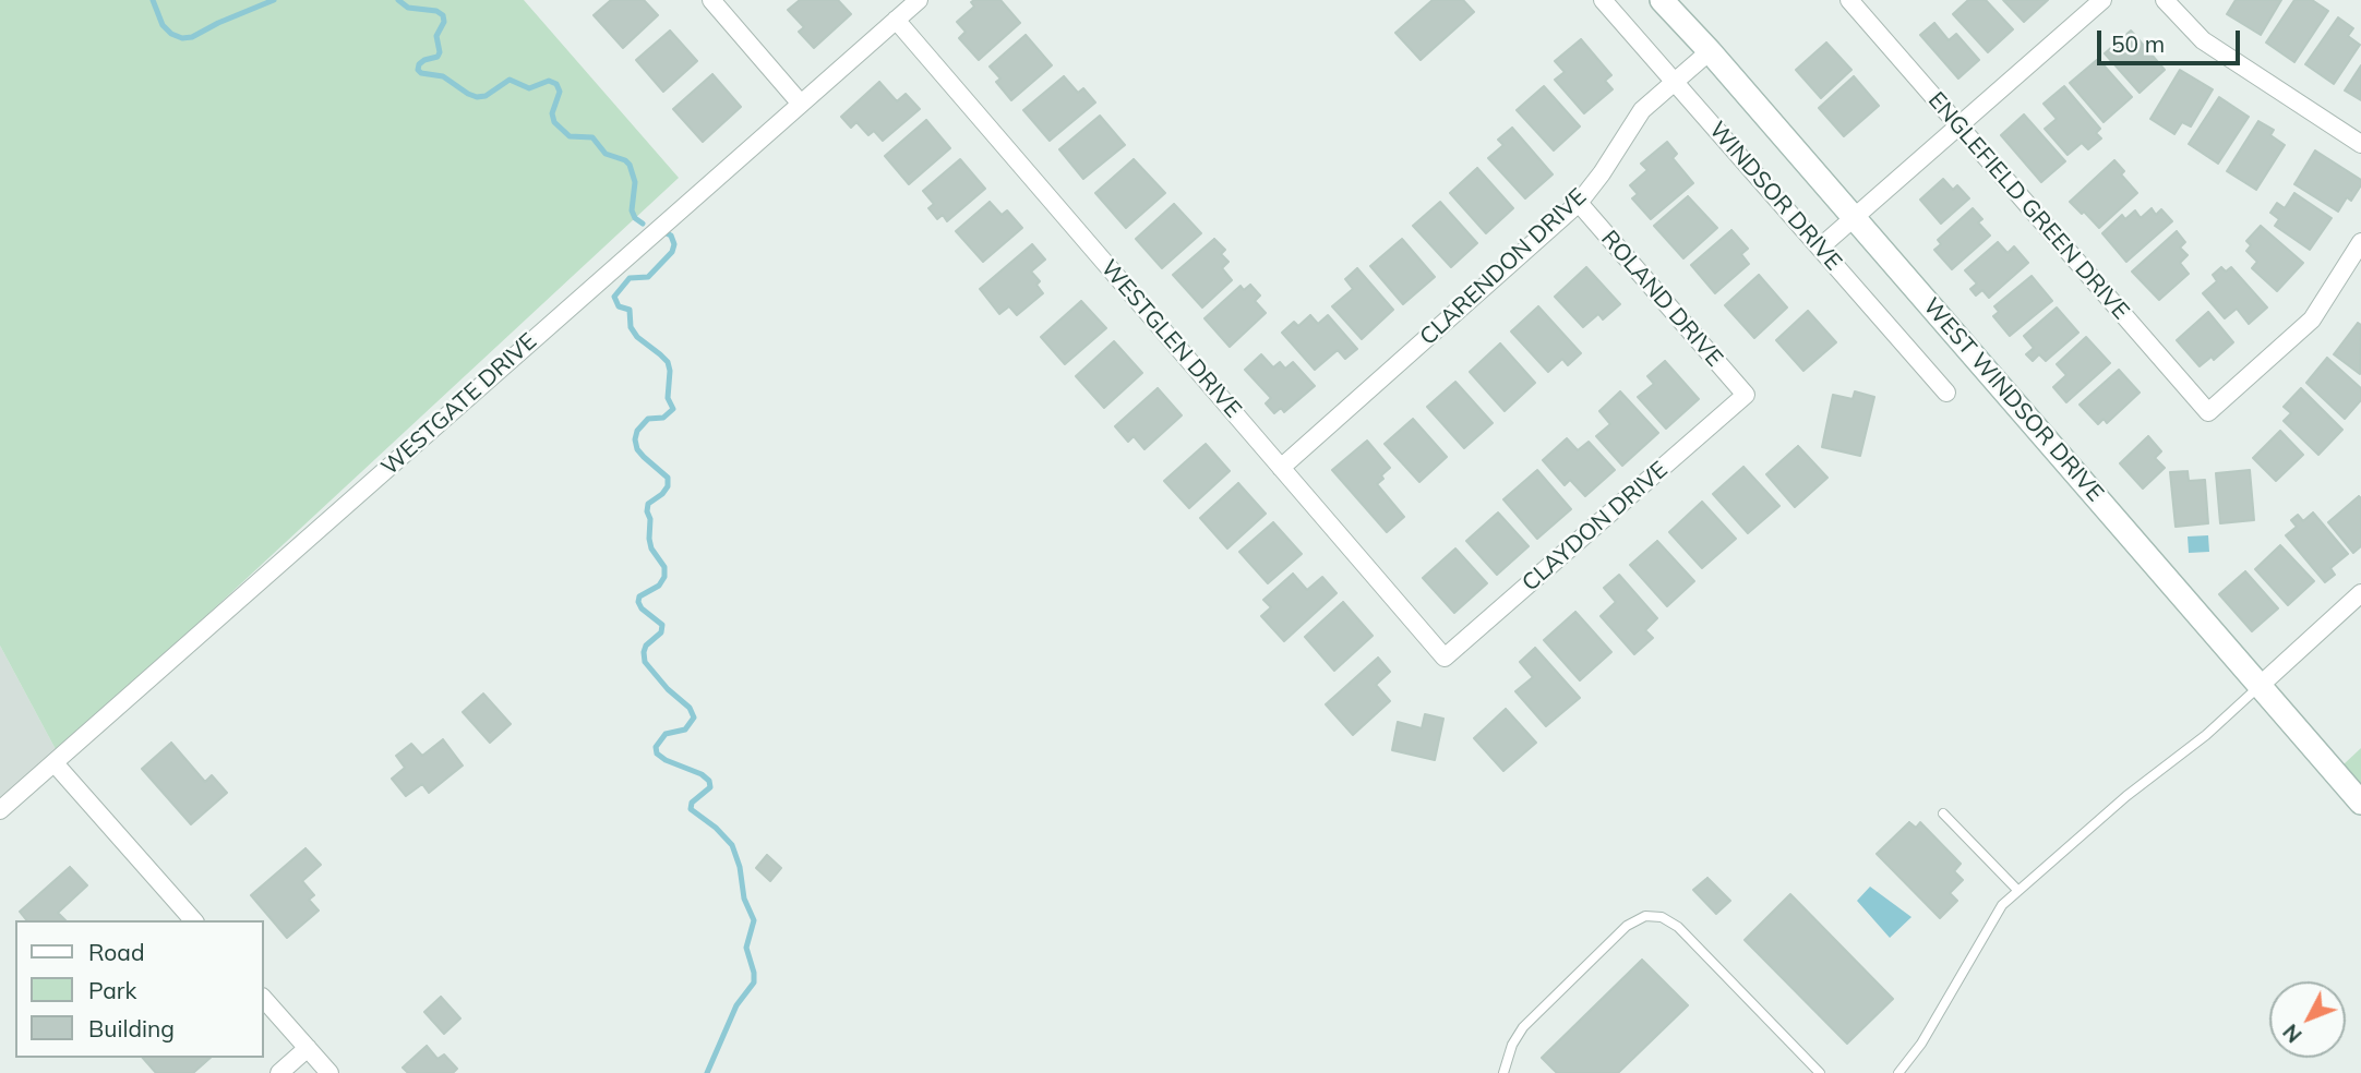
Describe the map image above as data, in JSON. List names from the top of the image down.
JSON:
{
  "streets": {
    "street": [
      "WINDSOR DRIVE",
      "ENGLEFIELD GREEN DRIVE",
      "CLARENDON DRIVE",
      "ROLAND DRIVE",
      "WESTGLEN DRIVE",
      "WEST WINDSOR DRIVE",
      "WESTGATE DRIVE",
      "CLAYDON DRIVE"
    ]
  },
  "crossings": [
    ["WINDSOR DRIVE", "CLARENDON DRIVE"],
    ["CLARENDON DRIVE", "ROLAND DRIVE"],
    ["CLARENDON DRIVE", "WESTGLEN DRIVE"],
    ["CLARENDON DRIVE", "WEST WINDSOR DRIVE"],
    ["ROLAND DRIVE", "CLAYDON DRIVE"],
    ["WESTGLEN DRIVE", "WESTGATE DRIVE"],
    ["WESTGLEN DRIVE", "CLAYDON DRIVE"]
  ],
  "legend": ["Road", "Park", "Building"],
  "scale_bar": "50 m",
  "north": "bottom left"
}
